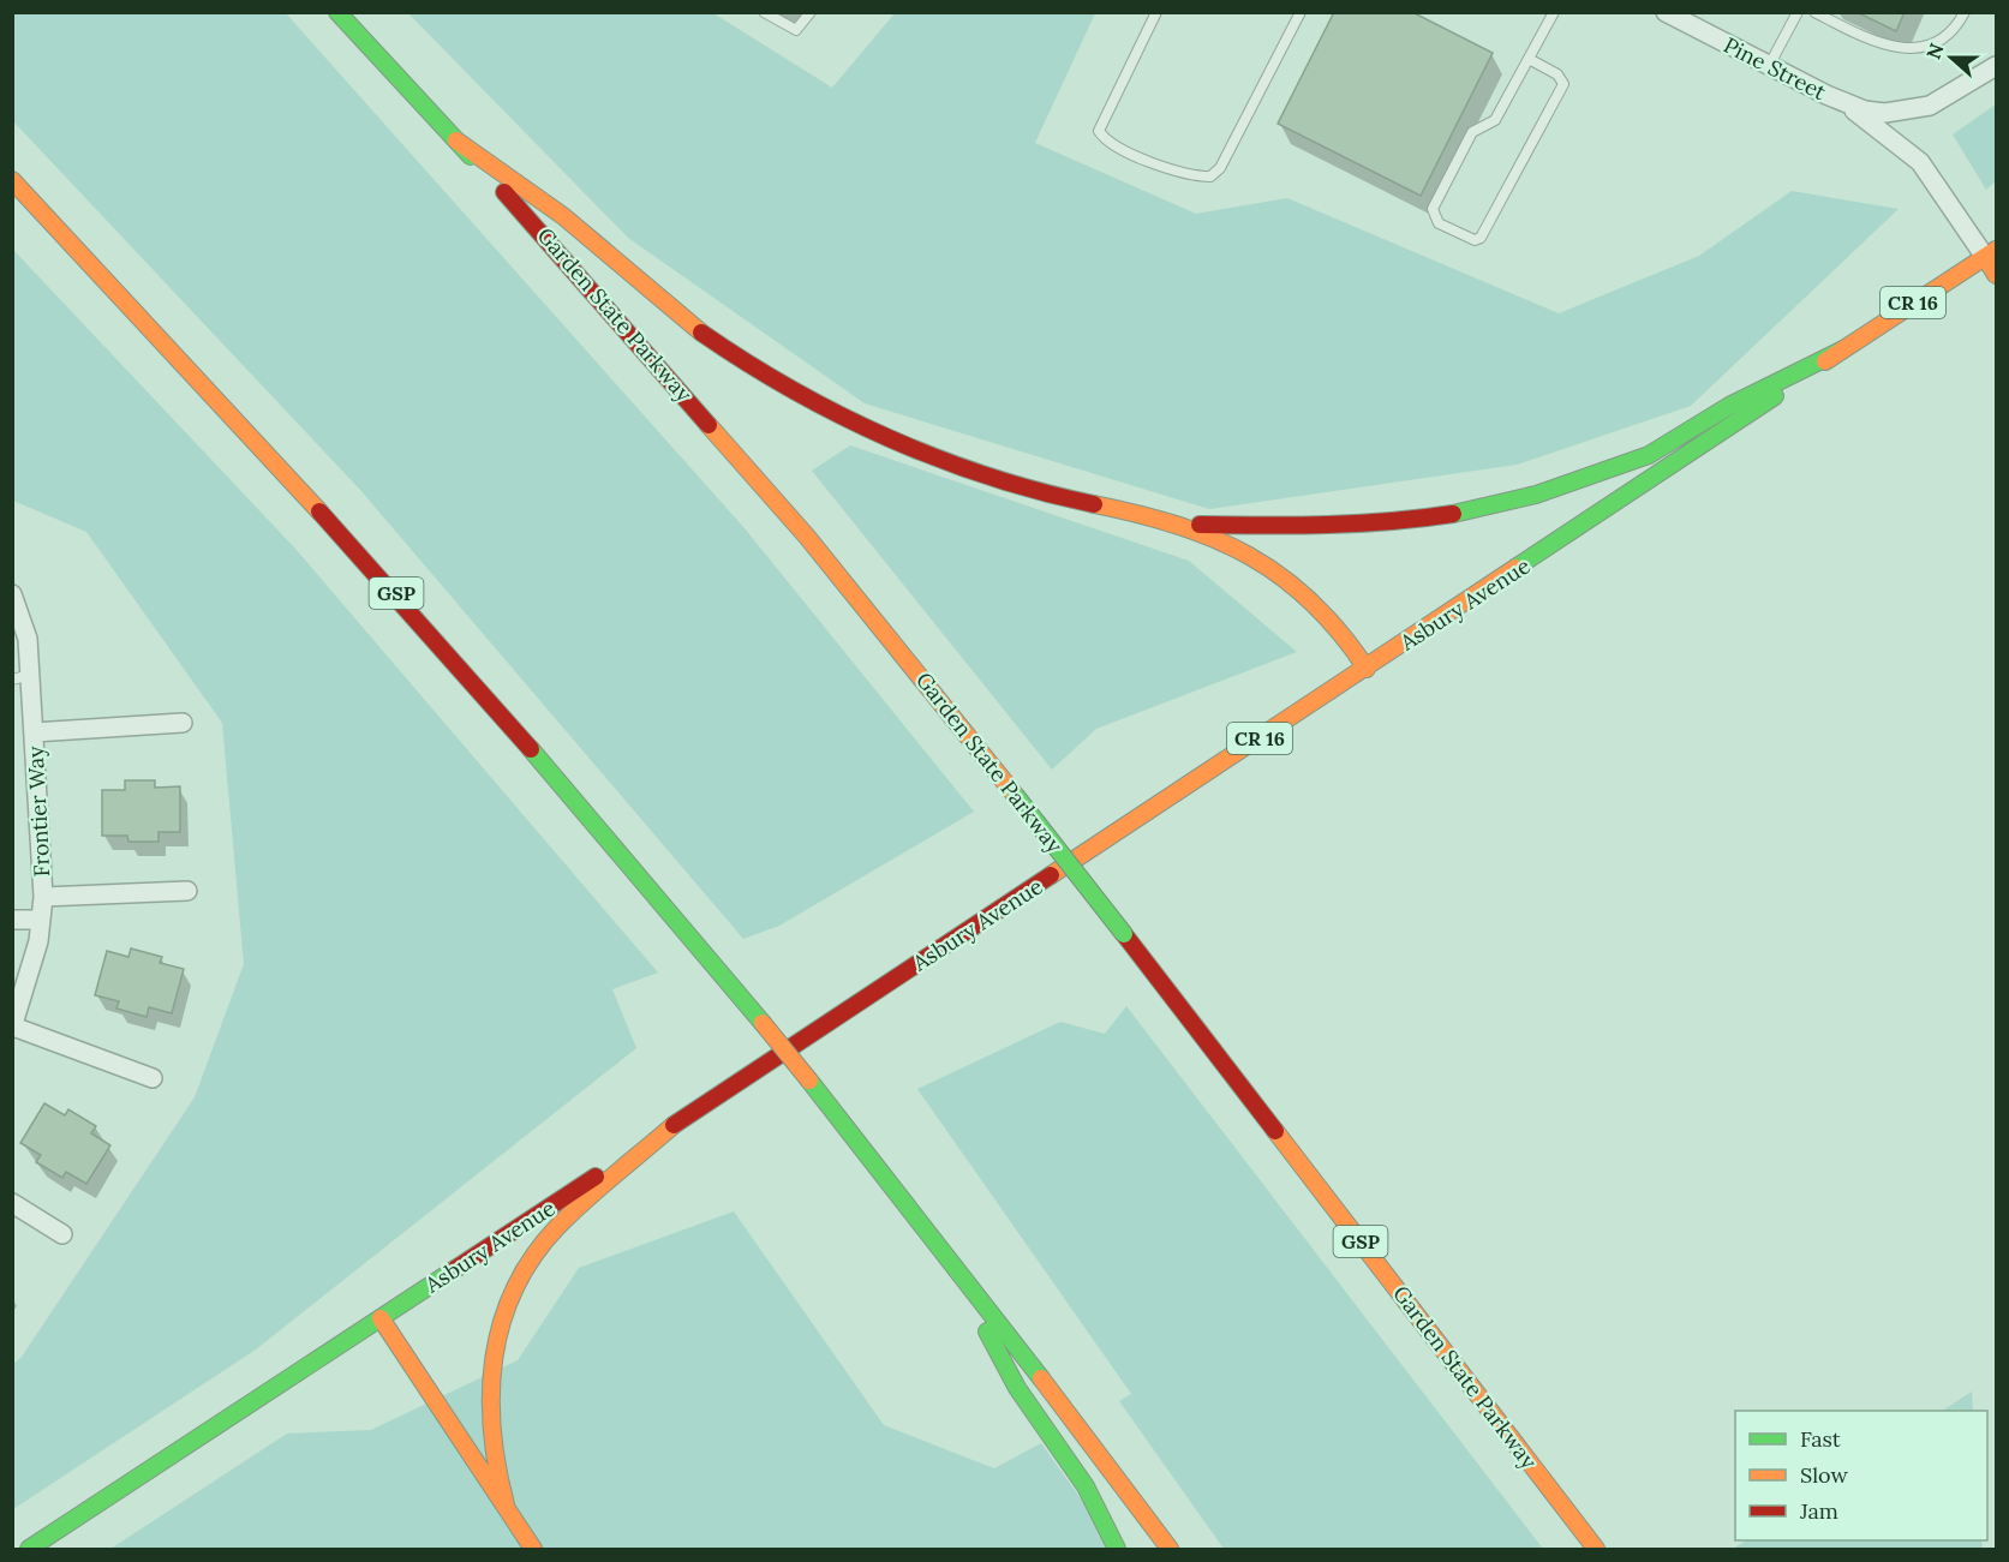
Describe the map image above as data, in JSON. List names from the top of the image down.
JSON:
{
  "streets": {
    "main road": [
      "CR 16",
      "Garden State Parkway",
      "GSP",
      "Asbury Avenue"
    ],
    "street": ["Pine Street", "Frontier Way"]
  },
  "crossings": [
    ["Pine Street", "Asbury Avenue"]
  ],
  "legend": ["Fast", "Slow", "Jam"],
  "north": "left"
}
